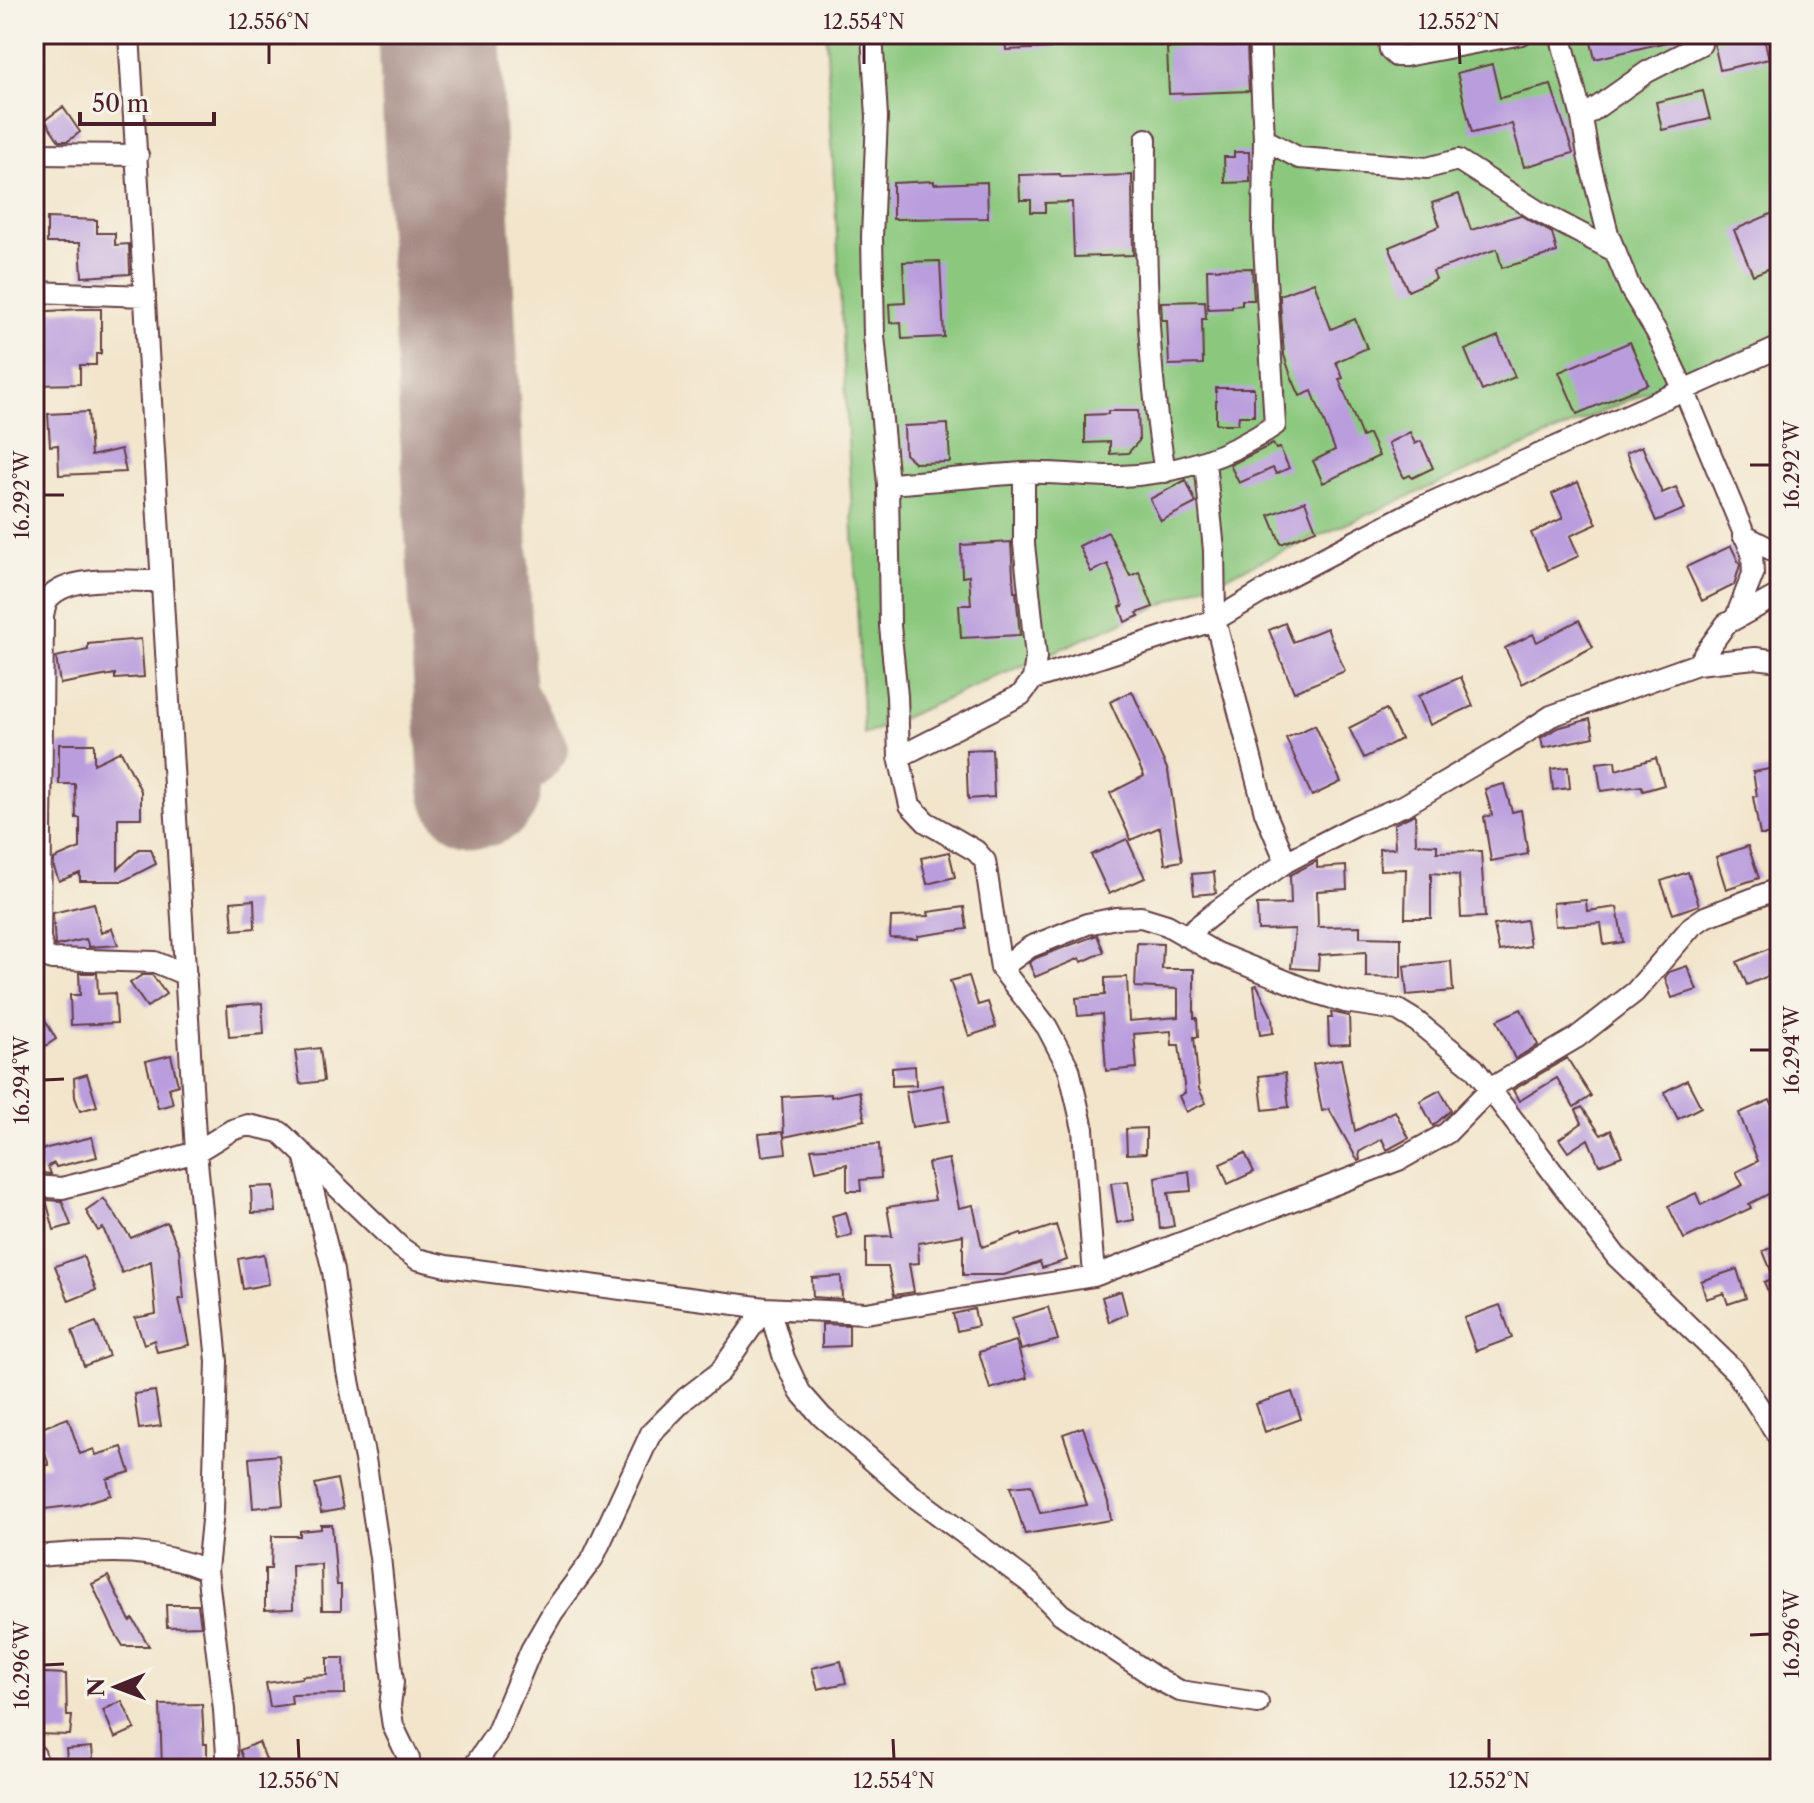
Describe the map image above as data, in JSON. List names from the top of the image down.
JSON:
{
  "scale_bar": "50 m",
  "north": "left",
  "coordinates": [
    "12.556°N",
    "12.554°N",
    "12.552°N",
    "16.292°W",
    "16.294°W",
    "16.296°W"
  ]
}
